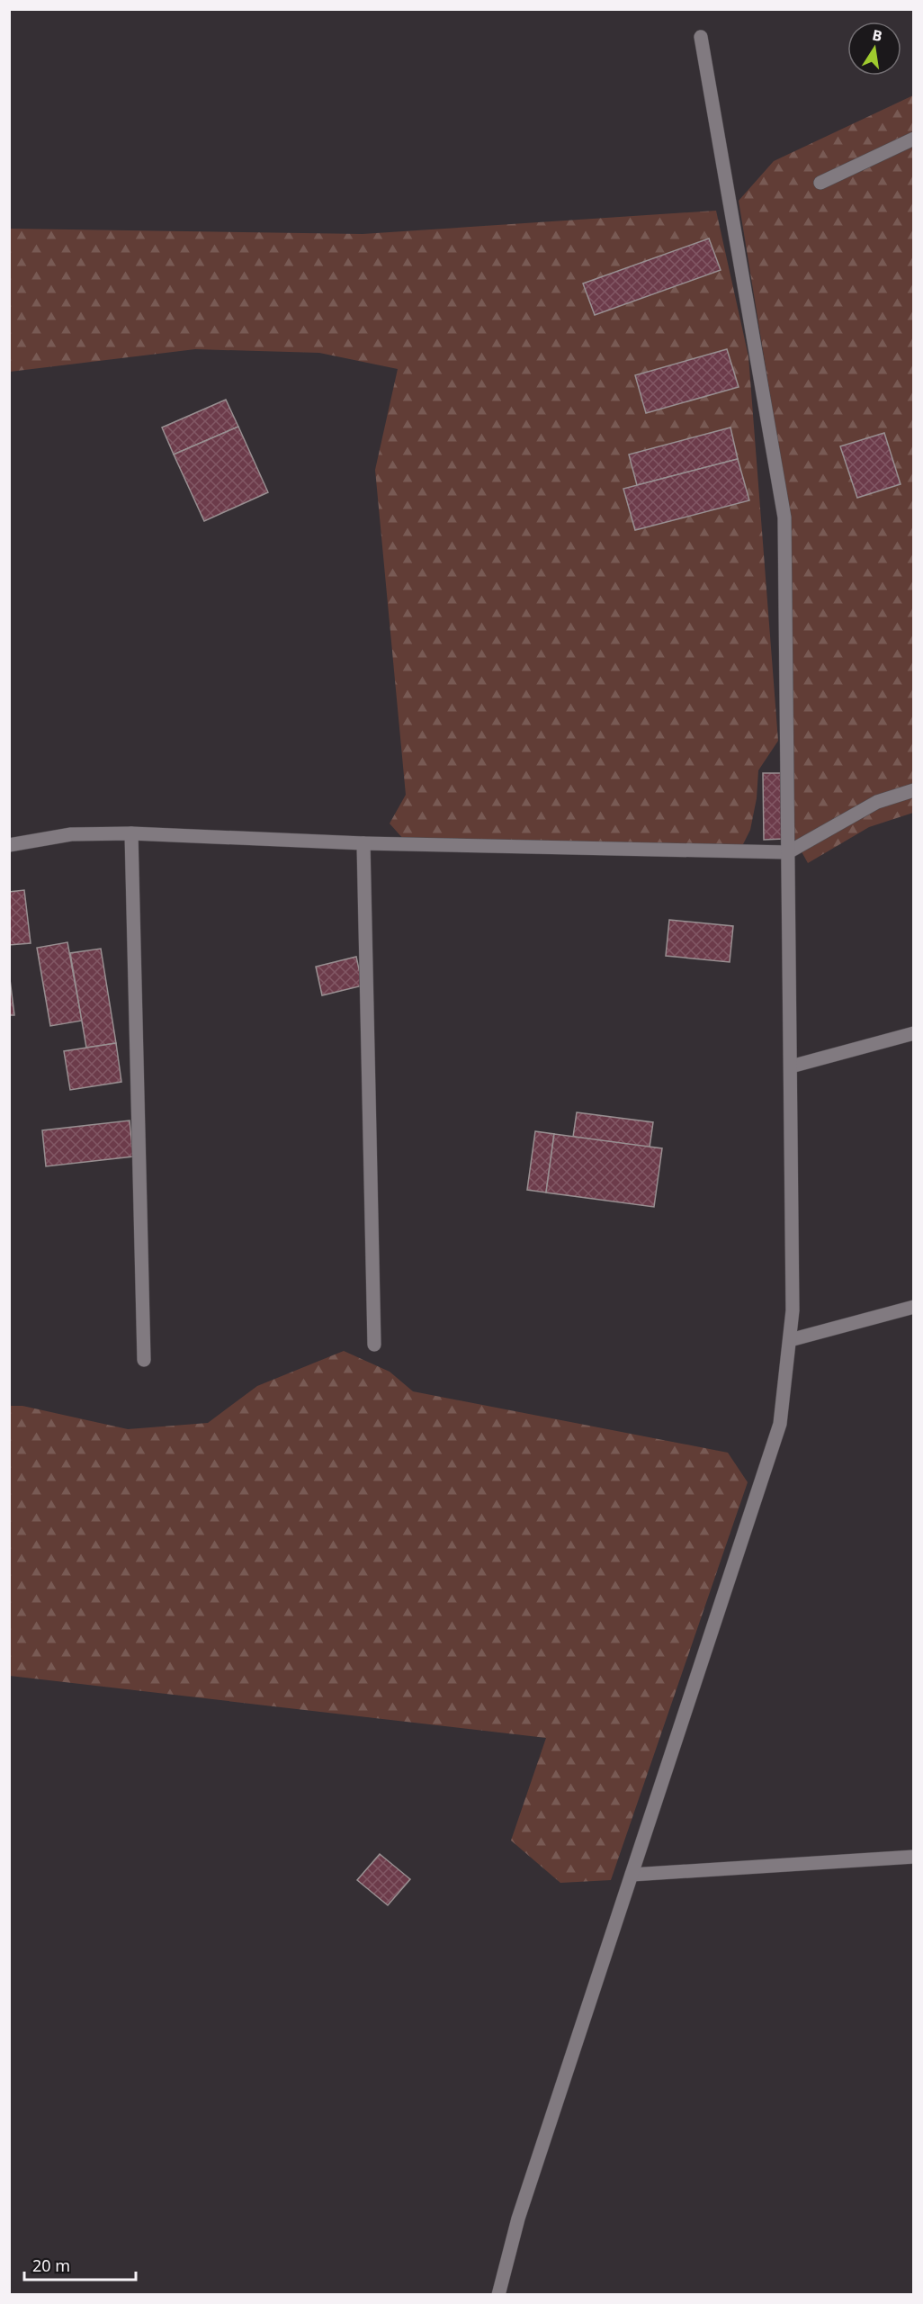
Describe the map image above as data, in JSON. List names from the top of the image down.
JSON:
{
  "scale_bar": "20 m",
  "north": "top"
}
